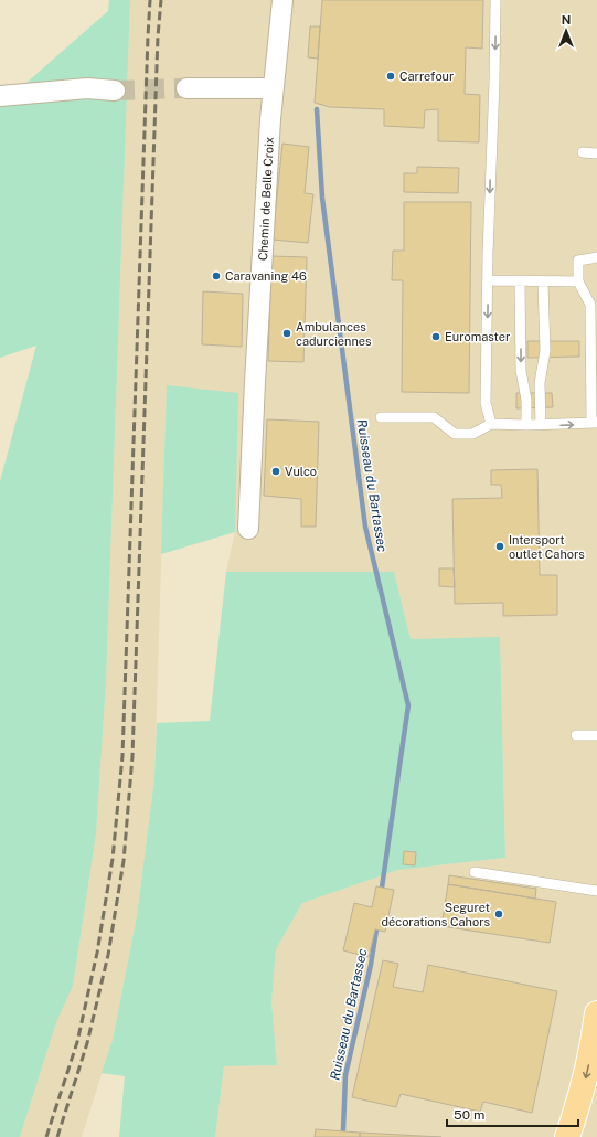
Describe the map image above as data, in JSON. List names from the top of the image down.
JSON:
{
  "streets": {
    "street": ["Chemin de Belle Croix"]
  },
  "water": ["Ruisseau du Bartassec"],
  "places": [
    "Carrefour",
    "Caravaning 46",
    "Ambulances cadurciennes",
    "Euromaster",
    "Vulco",
    "Intersport outlet Cahors",
    "Seguret décorations Cahors"
  ],
  "scale_bar": "50 m",
  "north": "top"
}
